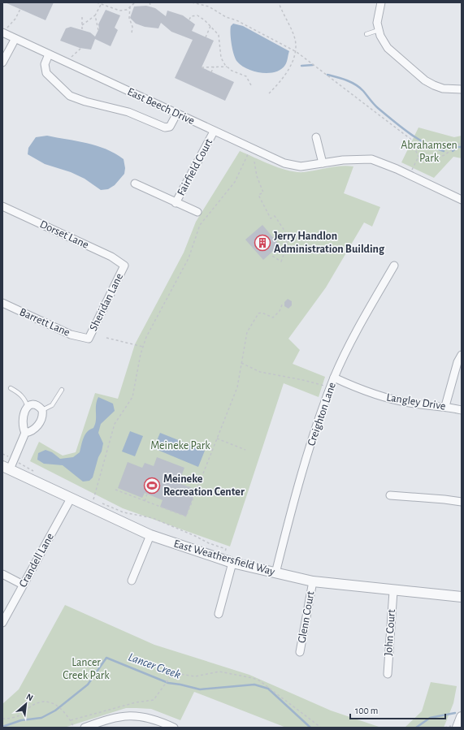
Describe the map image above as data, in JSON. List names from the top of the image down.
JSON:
{
  "streets": {
    "street": [
      "East Beech Drive",
      "Fairfield Court",
      "Dorset Lane",
      "Sheridan Lane",
      "Barrett Lane",
      "Langley Drive",
      "Creighton Lane",
      "East Weathersfield Way",
      "Crandell Lane",
      "Glenn Court",
      "John Court"
    ]
  },
  "crossings": [
    ["East Beech Drive", "Fairfield Court"],
    ["Dorset Lane", "Sheridan Lane"],
    ["Sheridan Lane", "Barrett Lane"],
    ["Langley Drive", "Creighton Lane"],
    ["Creighton Lane", "East Weathersfield Way"],
    ["East Weathersfield Way", "Crandell Lane"],
    ["East Weathersfield Way", "Glenn Court"],
    ["East Weathersfield Way", "John Court"]
  ],
  "water": ["Lancer Creek"],
  "parks": ["Abrahamsen Park", "Meineke Park", "Lancer Creek Park"],
  "places": {
    "building": ["Jerry Handlon Administration Building"],
    "sports": ["Meineke Recreation Center"]
  },
  "scale_bar": "100 m",
  "north": "top right"
}
